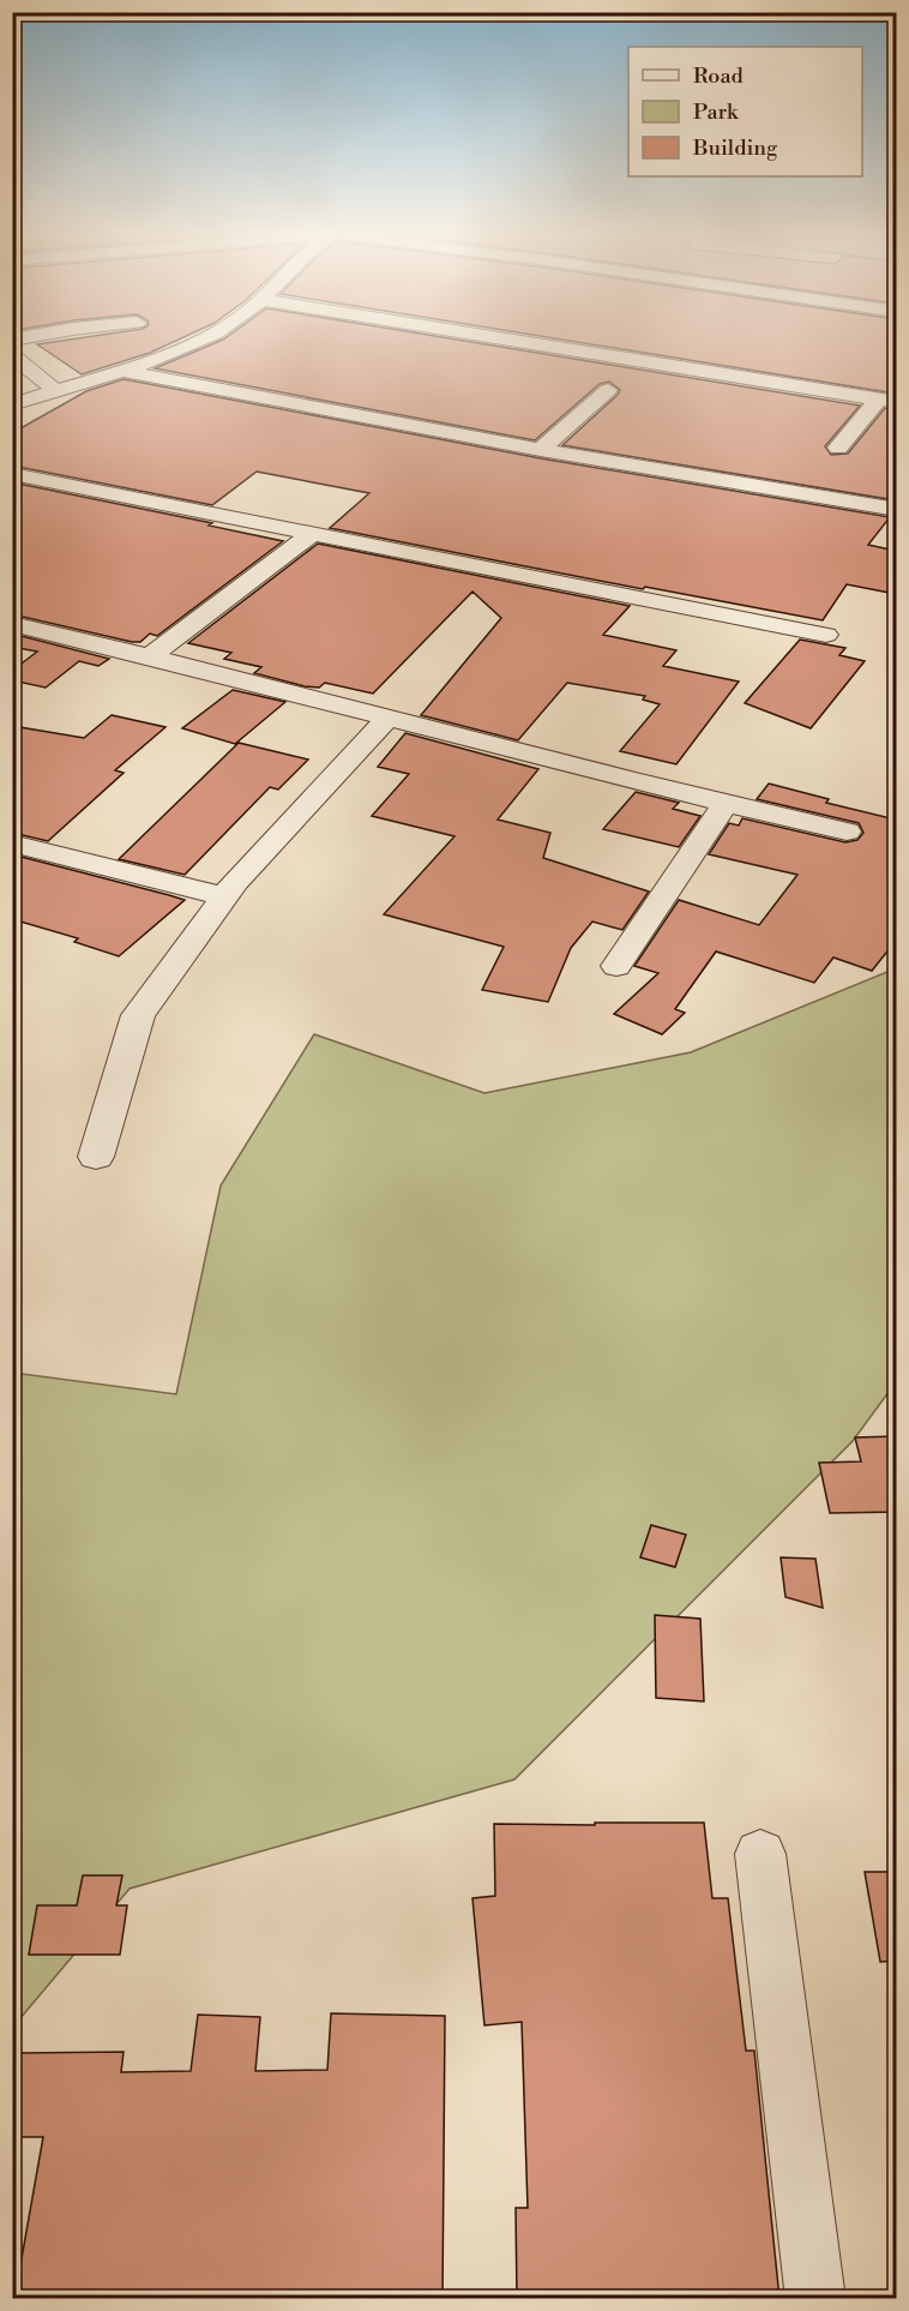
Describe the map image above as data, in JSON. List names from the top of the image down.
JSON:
{
  "legend": ["Road", "Park", "Building"]
}
